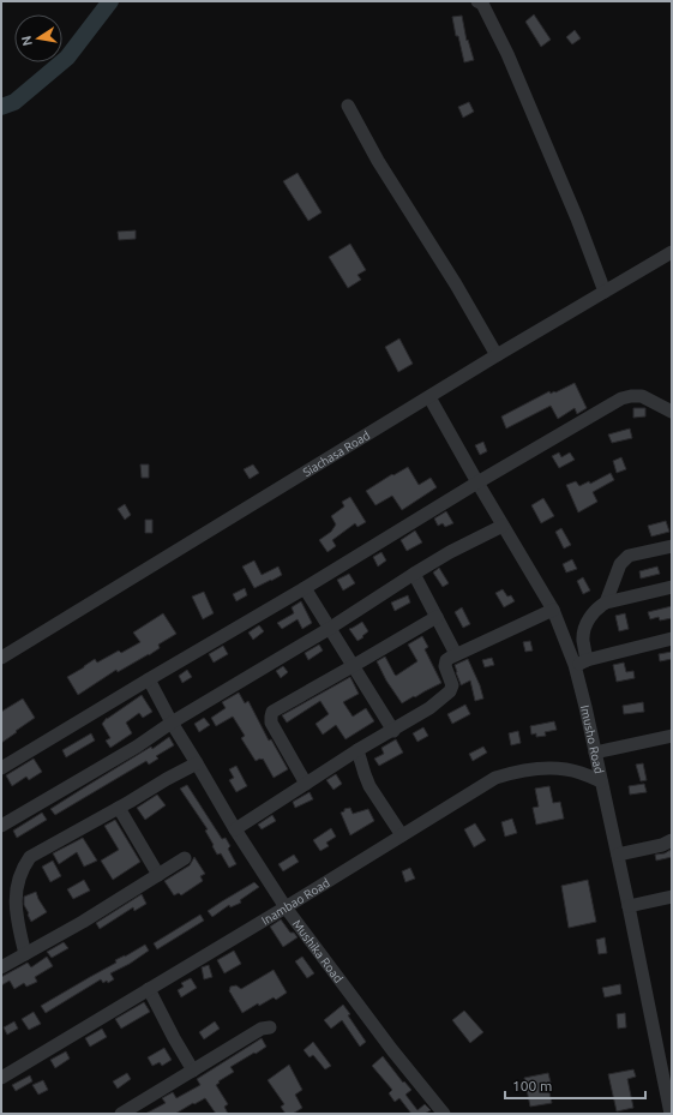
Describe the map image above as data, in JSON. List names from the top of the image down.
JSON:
{
  "streets": {
    "street": [
      "Siachasa Road",
      "Imusho Road",
      "Inambao Road",
      "Mushika Road"
    ]
  },
  "crossings": [
    ["Siachasa Road", "Imusho Road"],
    ["Imusho Road", "Inambao Road"],
    ["Inambao Road", "Mushika Road"]
  ],
  "scale_bar": "100 m",
  "north": "left"
}
